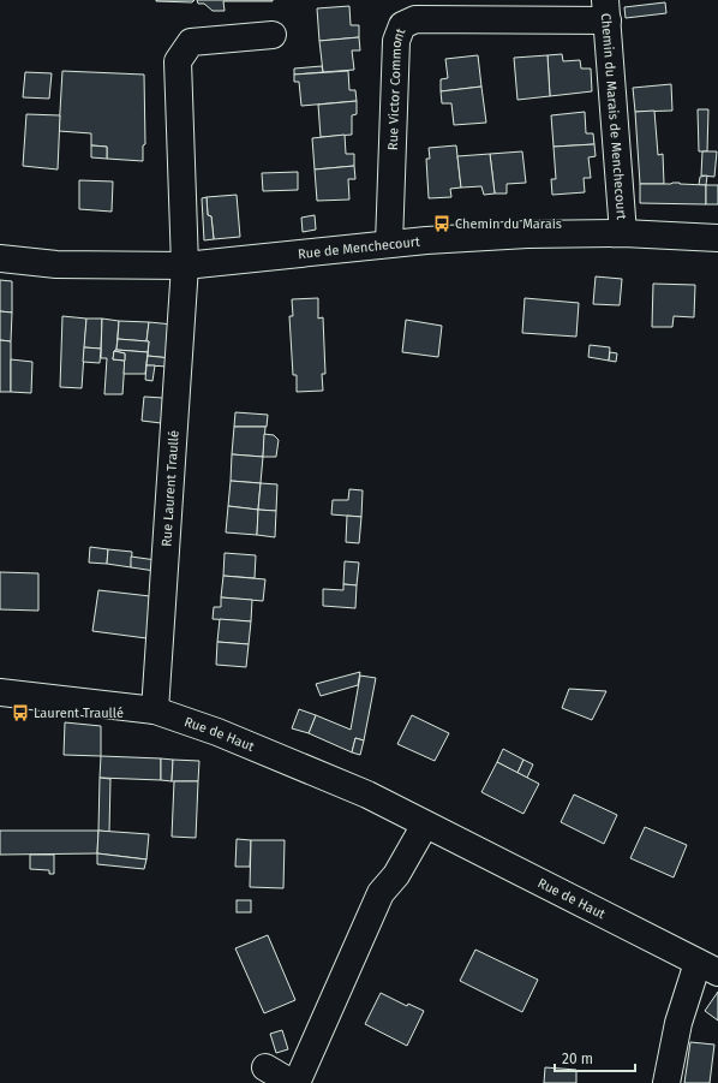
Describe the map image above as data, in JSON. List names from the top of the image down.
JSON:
{
  "streets": {
    "street": [
      "Rue Victor Commont",
      "Chemin du Marais de Menchecourt",
      "Rue de Menchecourt",
      "Rue Laurent Traullé",
      "Rue de Haut"
    ]
  },
  "crossings": [
    ["Rue Victor Commont", "Chemin du Marais de Menchecourt"],
    ["Rue Victor Commont", "Rue de Menchecourt"],
    ["Chemin du Marais de Menchecourt", "Rue de Menchecourt"],
    ["Rue de Menchecourt", "Rue Laurent Traullé"],
    ["Rue Laurent Traullé", "Rue de Haut"]
  ],
  "places": {
    "bus stop": ["Chemin du Marais", "Laurent Traullé"]
  },
  "scale_bar": "20 m"
}
